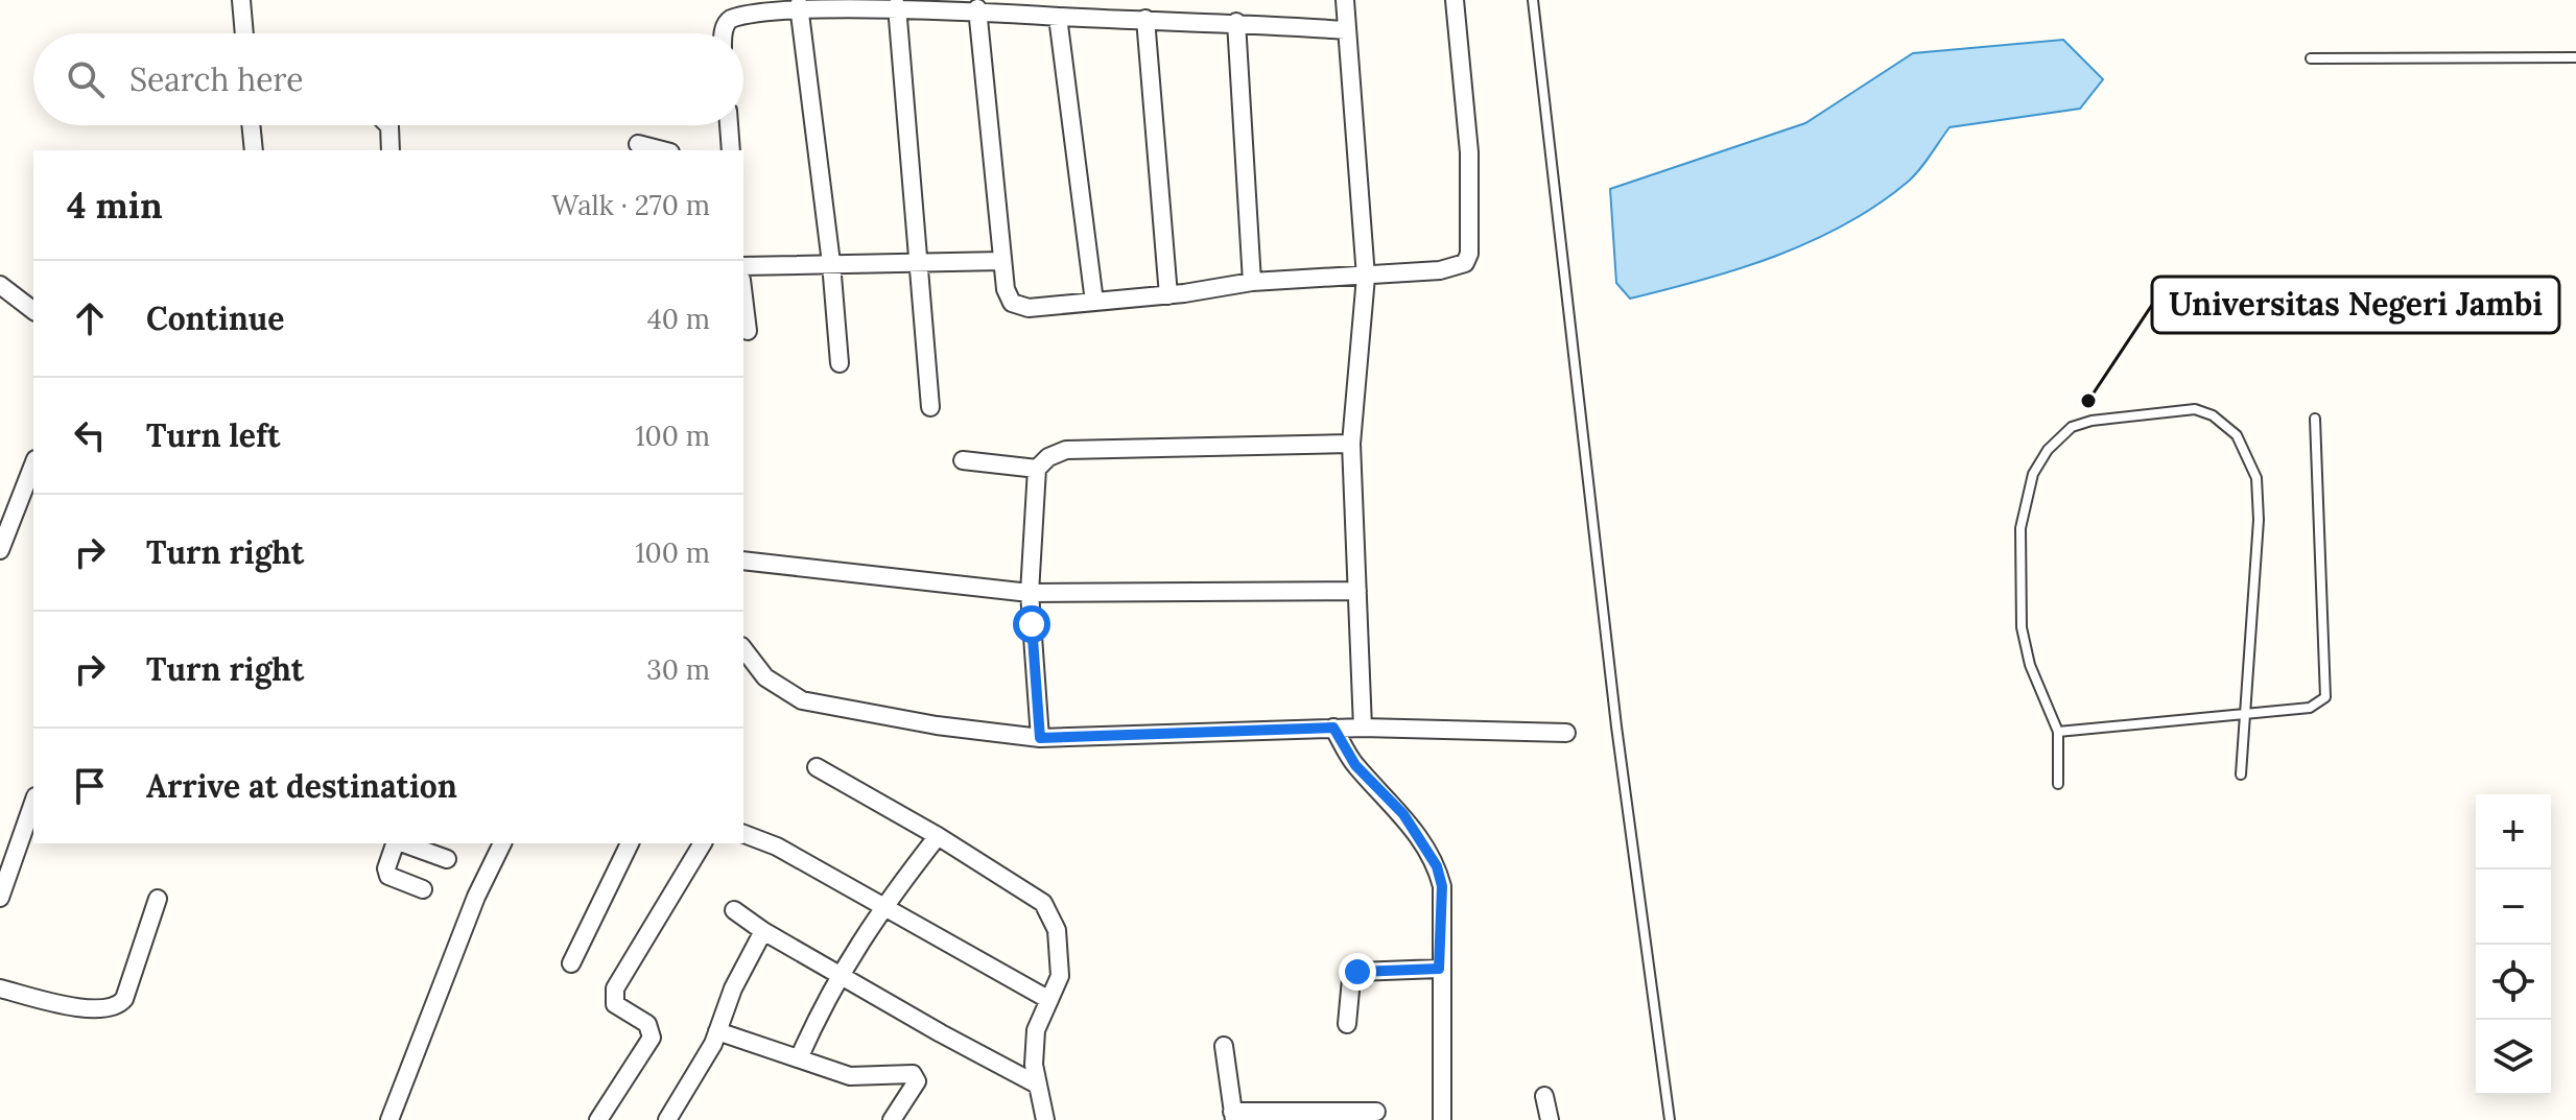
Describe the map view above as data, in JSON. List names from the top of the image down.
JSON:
{
  "places": ["Universitas Negeri Jambi"],
  "page": {
    "search": "Search here",
    "heading": ["4 min", "Walk · 270 m"],
    "list": [
      ["Continue", "40 m"],
      ["Turn left", "100 m"],
      ["Turn right", "100 m"],
      ["Turn right", "30 m"],
      "Arrive at destination"
    ],
    "map_buttons": ["+", "−"]
  }
}
